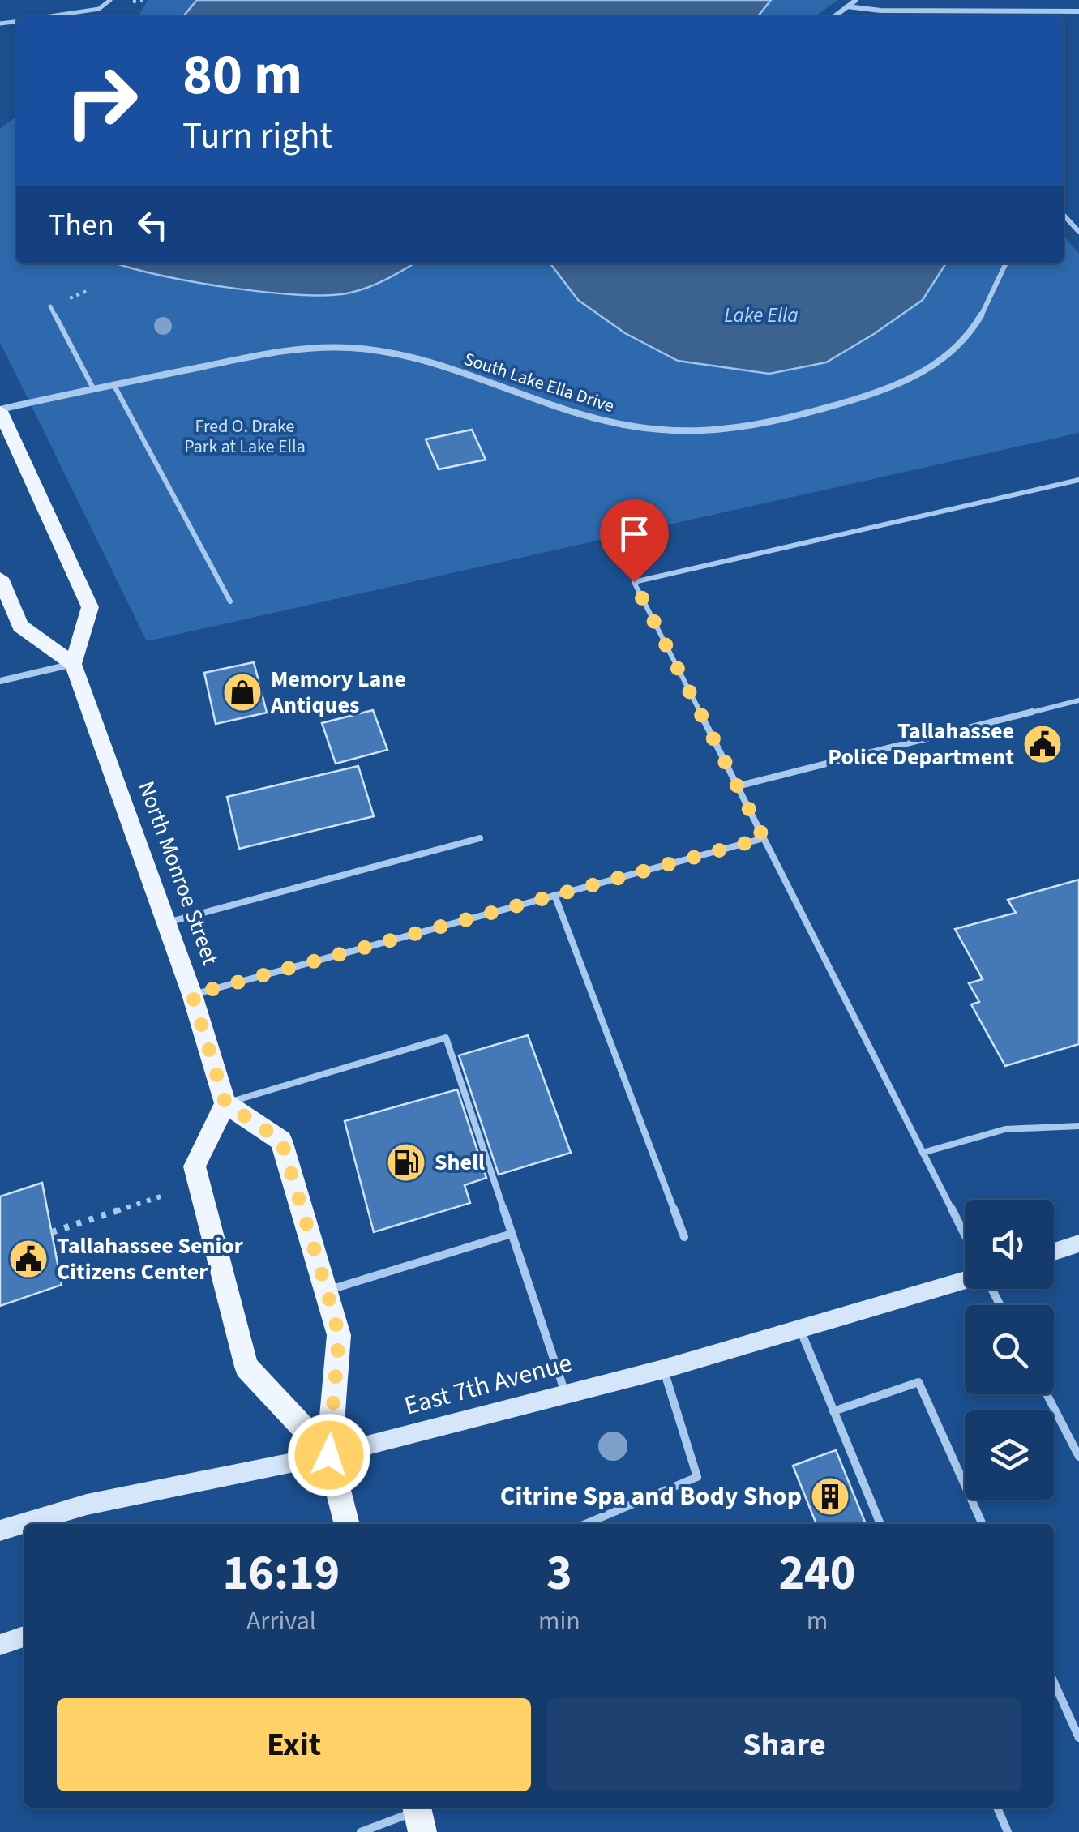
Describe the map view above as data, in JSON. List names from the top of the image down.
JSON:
{
  "streets": {
    "main road": ["North Monroe Street"],
    "street": ["South Lake Ella Drive", "East 7th Avenue"]
  },
  "water": ["Lake Ella"],
  "parks": ["Fred O. Drake Park at Lake Ella"],
  "places": {
    "shop": ["Memory Lane Antiques"],
    "public building": ["Tallahassee Police Department", "Tallahassee Senior Citizens Center"],
    "fuel station": ["Shell"],
    "building": ["Citrine Spa and Body Shop"]
  },
  "page": {
    "turn": ["80 m", "Turn right"],
    "then": "Then",
    "eta": [
      "16:19",
      "Arrival",
      "3",
      "min",
      "240",
      "m"
    ],
    "buttons": ["Exit", "Share"]
  }
}
